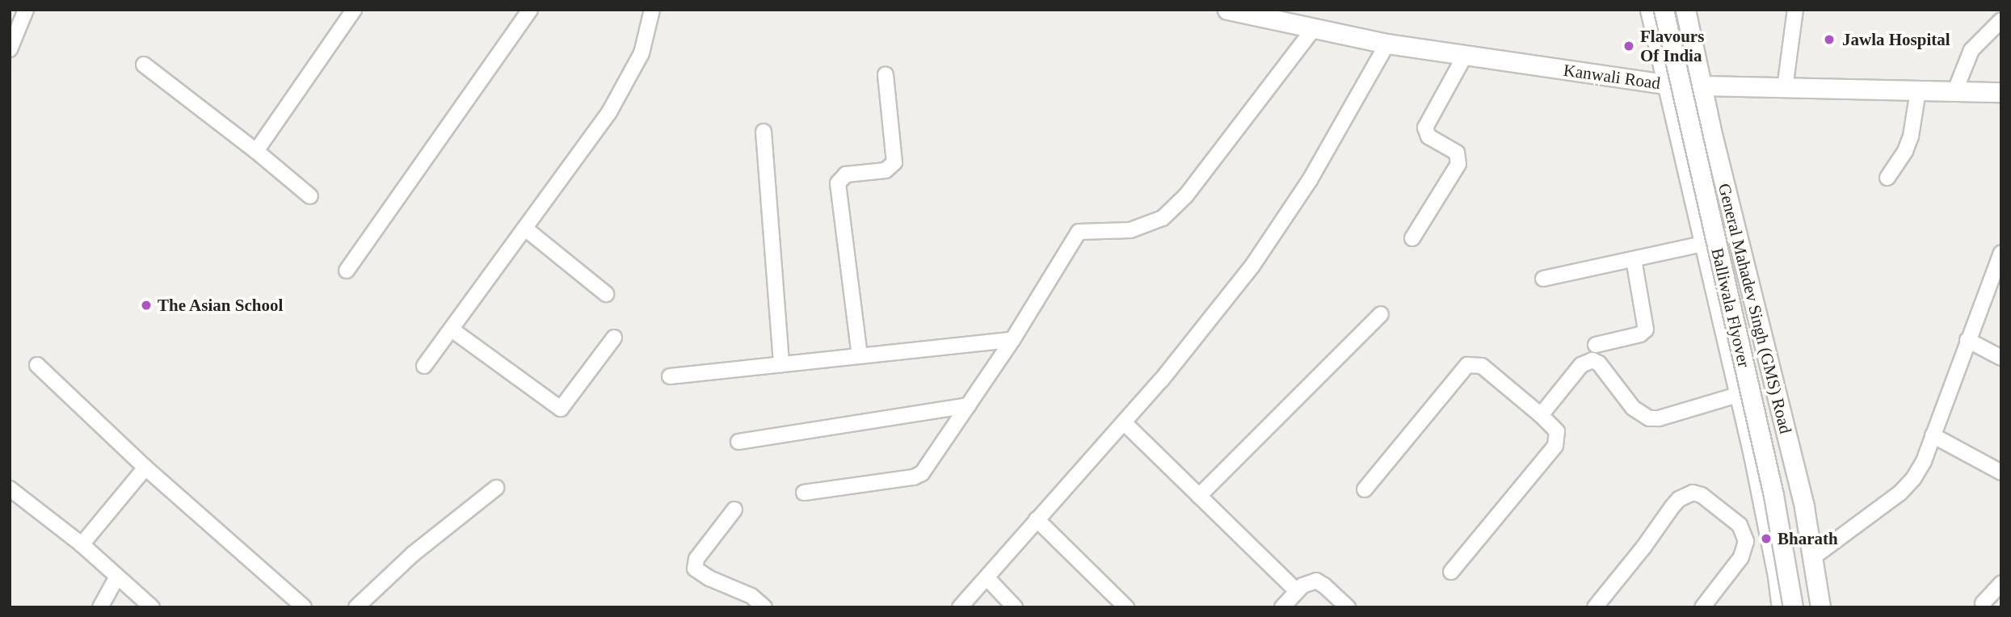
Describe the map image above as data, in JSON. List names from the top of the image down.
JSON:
{
  "streets": {
    "street": ["Kanwali Road", "Balliwala Flyover", "General Mahadev Singh (GMS) Road"]
  },
  "crossings": [
    ["Kanwali Road", "General Mahadev Singh (GMS) Road"]
  ],
  "places": [
    "Jawla Hospital",
    "Flavours Of India",
    "The Asian School",
    "Bharath"
  ]
}
